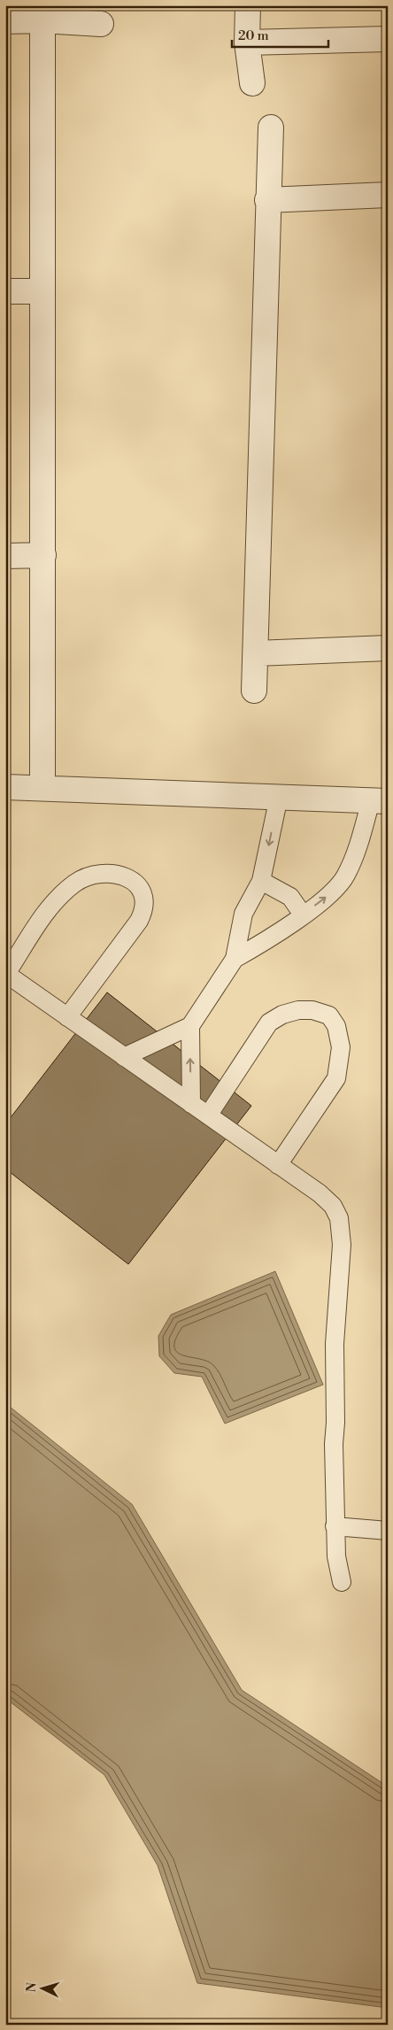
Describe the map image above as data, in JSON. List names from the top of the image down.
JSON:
{
  "scale_bar": "20 m",
  "north": "left"
}
